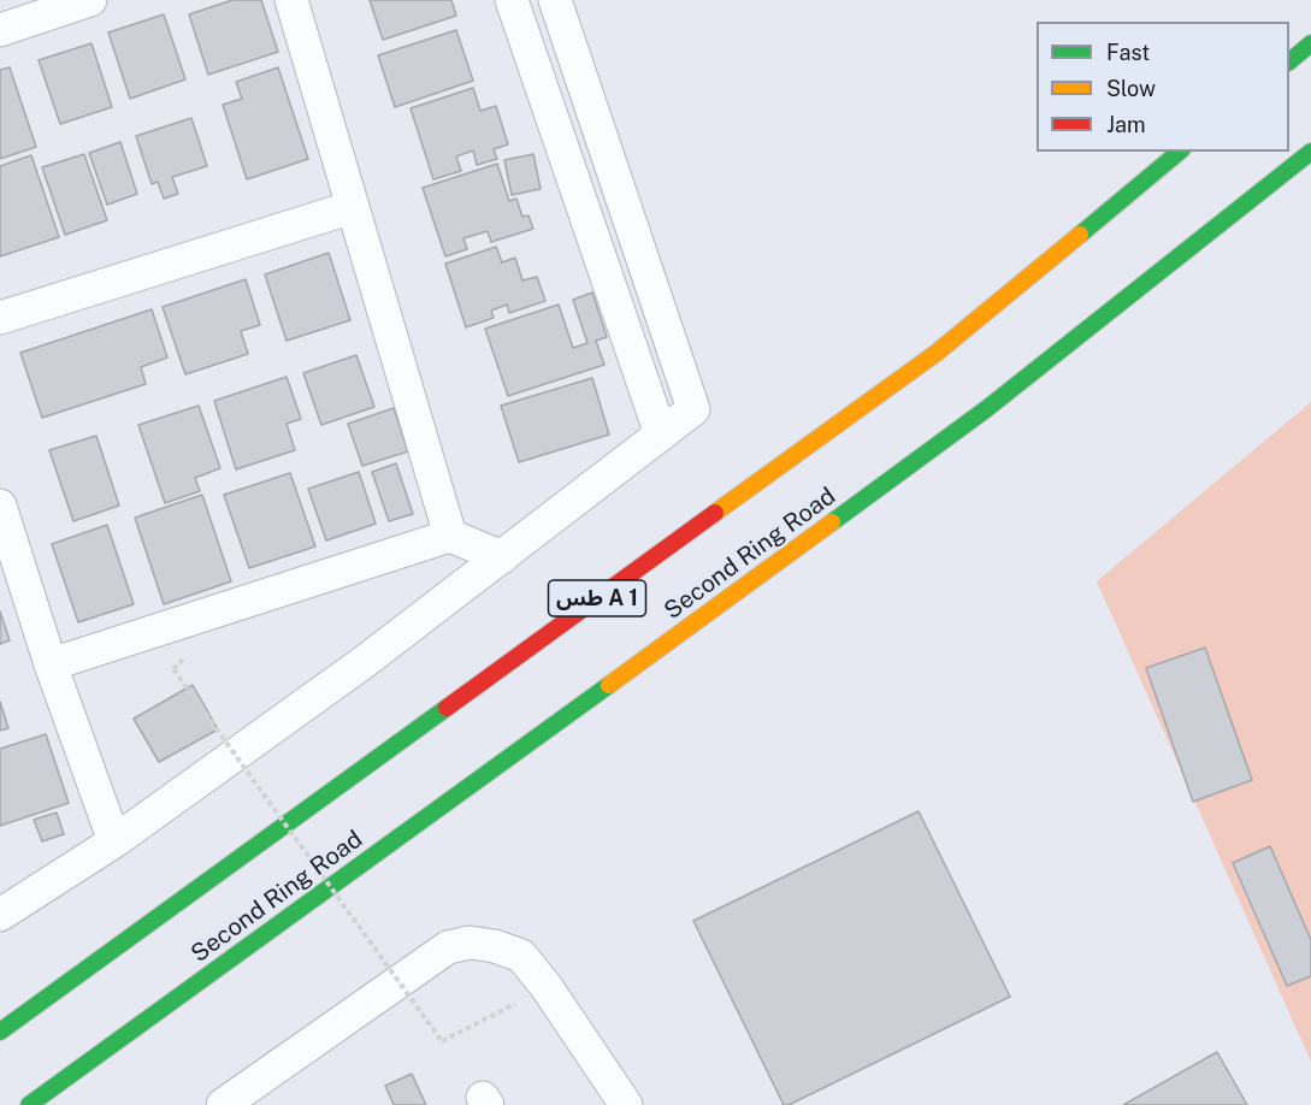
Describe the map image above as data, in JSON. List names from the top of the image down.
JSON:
{
  "streets": {
    "highway": ["Second Ring Road", "طس A 1"]
  },
  "legend": ["Fast", "Slow", "Jam"]
}
